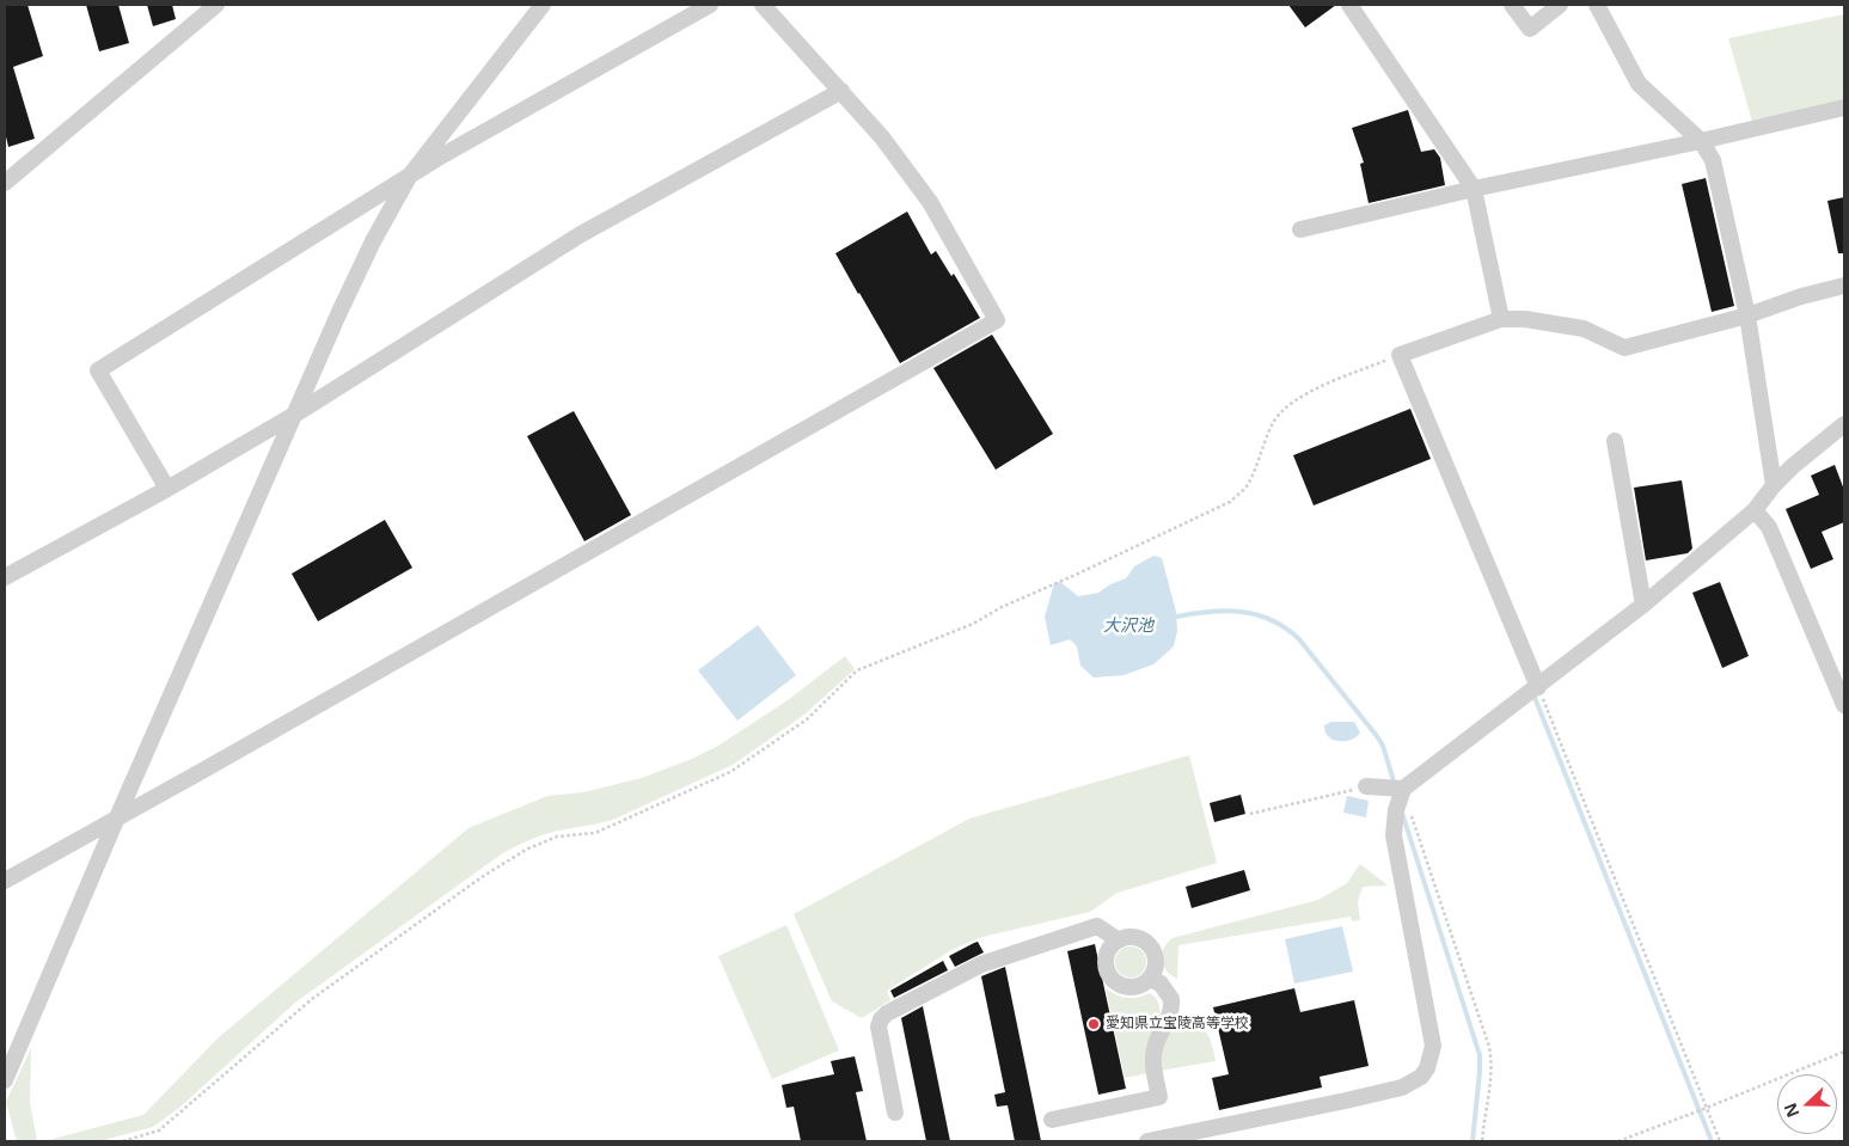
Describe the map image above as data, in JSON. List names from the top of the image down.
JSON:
{
  "water": ["大沢池"],
  "places": ["愛知県立宝陵高等学校"],
  "north": "left"
}
